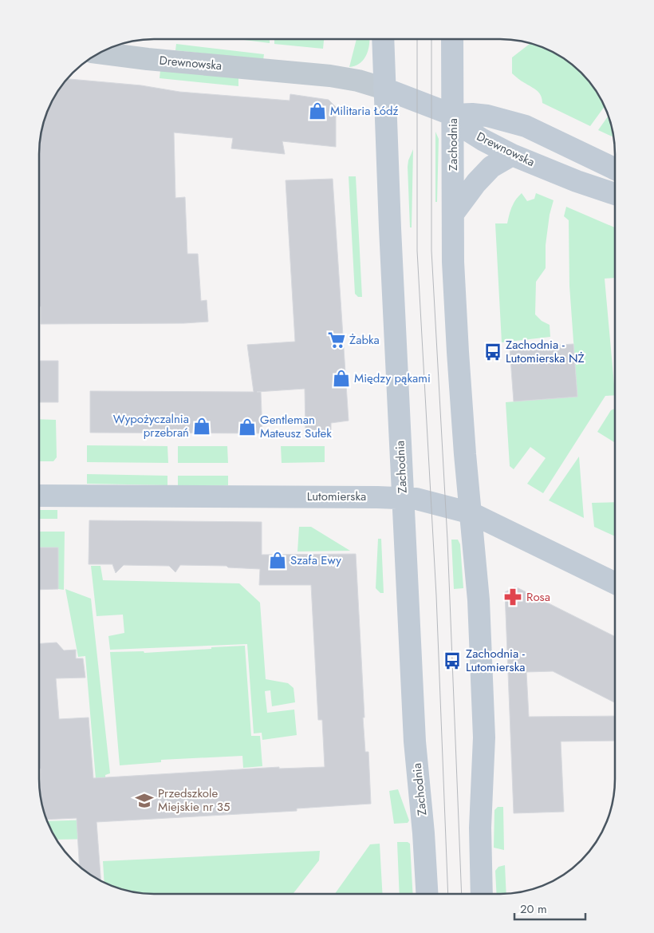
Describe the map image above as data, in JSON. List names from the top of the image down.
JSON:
{
  "streets": {
    "main road": ["Drewnowska", "Zachodnia", "Lutomierska"]
  },
  "crossings": [
    ["Drewnowska", "Zachodnia"],
    ["Zachodnia", "Lutomierska"]
  ],
  "places": {
    "shop": [
      "Militaria Łódź",
      "Między pąkami",
      "Wypożyczalnia przebrań",
      "Gentleman Mateusz Sułek",
      "Szafa Ewy"
    ],
    "supermarket": ["Żabka"],
    "bus stop": ["Zachodnia - Lutomierska NŻ", "Zachodnia - Lutomierska"],
    "pharmacy": ["Rosa"],
    "school or university": ["Przedszkole Miejskie nr 35"]
  },
  "scale_bar": "20 m"
}
